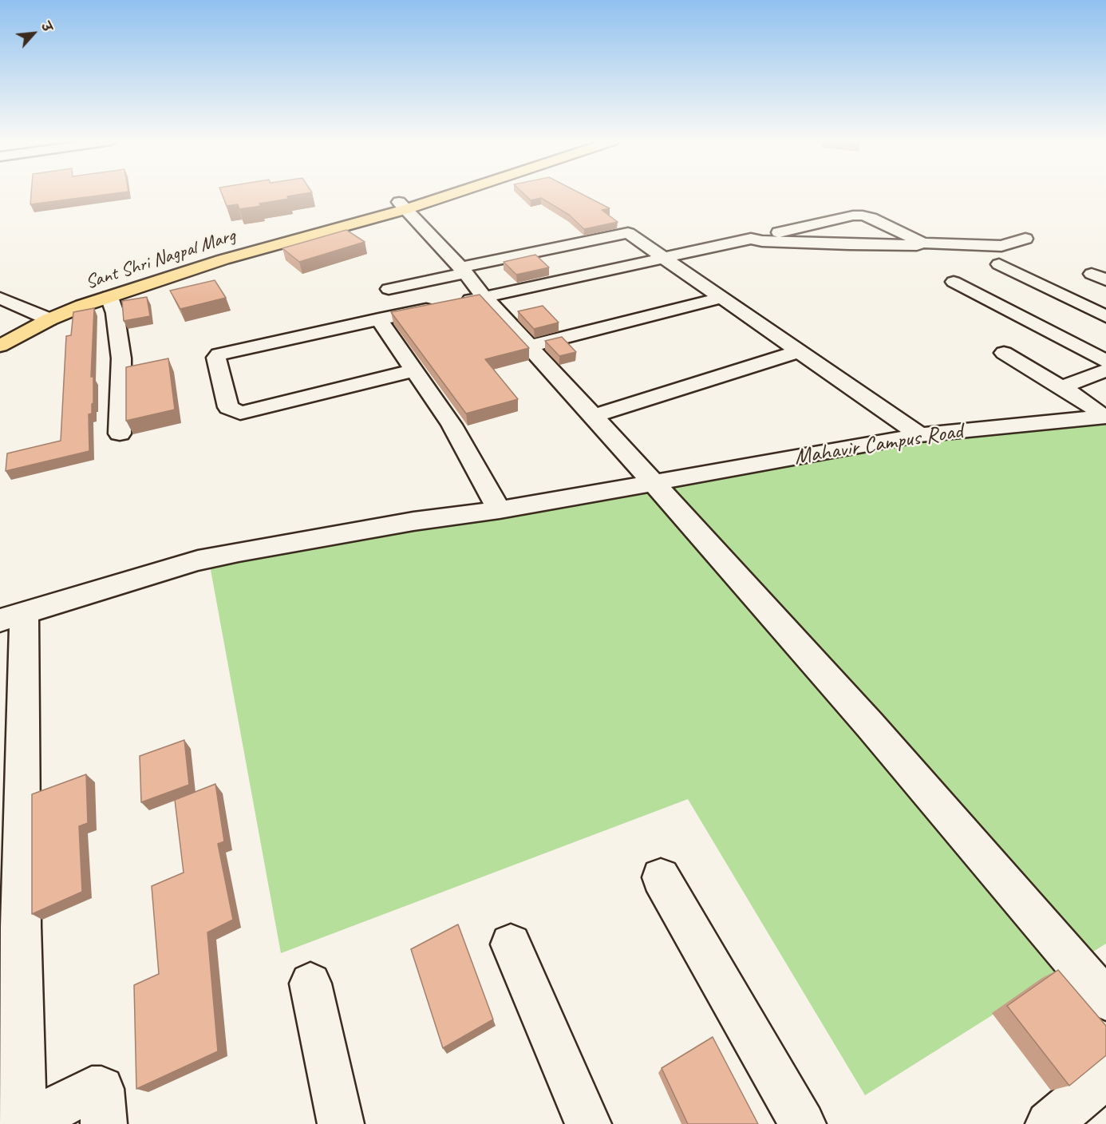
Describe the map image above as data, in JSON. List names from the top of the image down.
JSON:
{
  "streets": {
    "main road": ["Sant Shri Nagpal Marg"],
    "street": ["Mahavir Campus Road"]
  },
  "north": "top right"
}
